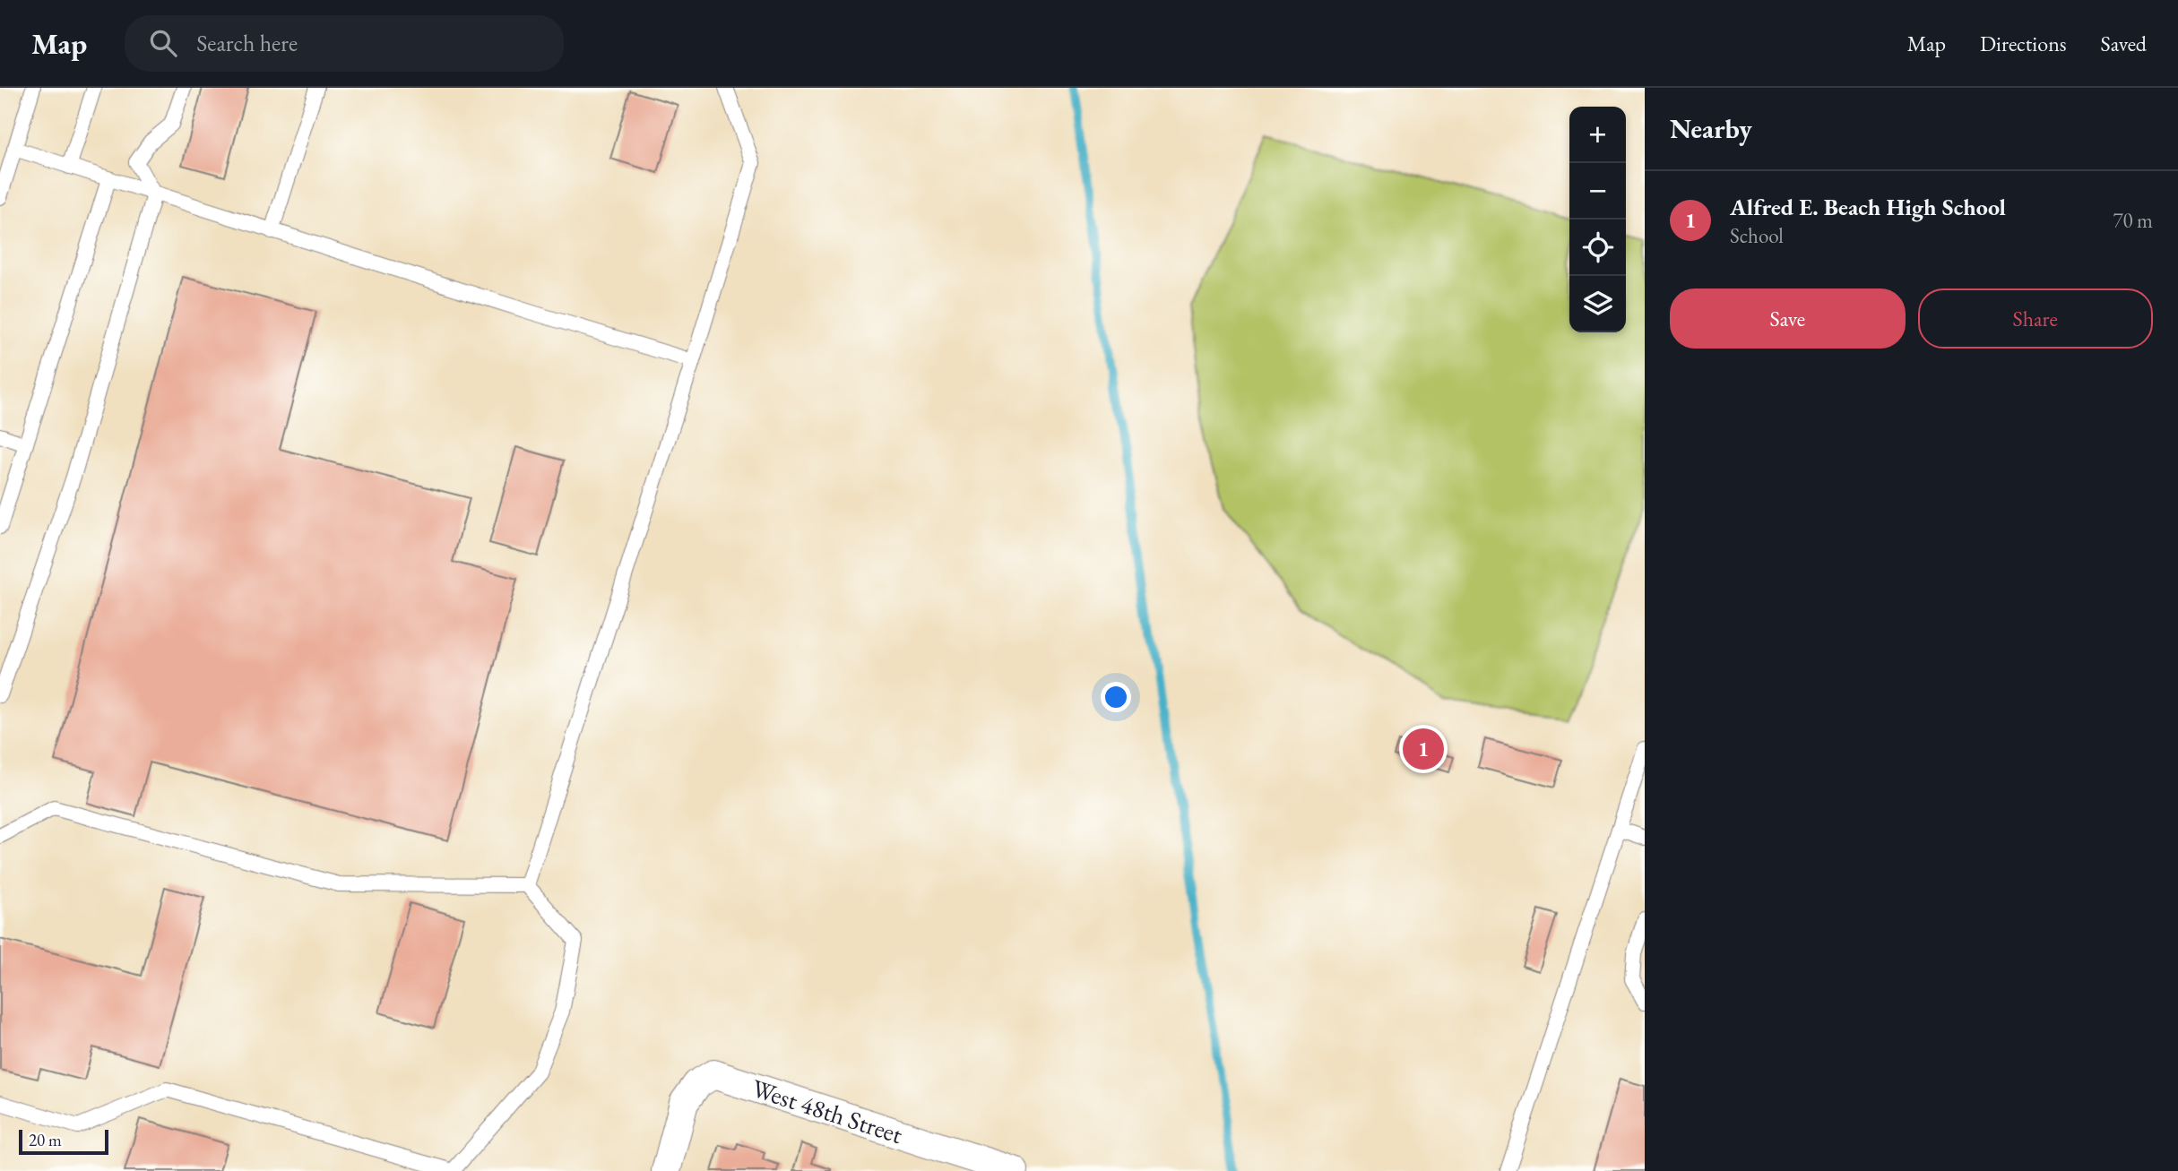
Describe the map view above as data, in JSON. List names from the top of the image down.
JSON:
{
  "streets": {
    "street": ["West 48th Street"]
  },
  "scale_bar": "20 m",
  "page": {
    "header": "Map",
    "search": "Search here",
    "nav": ["Map", "Directions", "Saved"],
    "heading": "Nearby",
    "map_buttons": ["+", "−"],
    "list": [
      {
        "mark": "1",
        "name": "Alfred E. Beach High School",
        "note": "School",
        "value": "70 m"
      }
    ],
    "buttons": ["Save", "Share"],
    "pins": "1",
    "scale": "20 m"
  }
}
